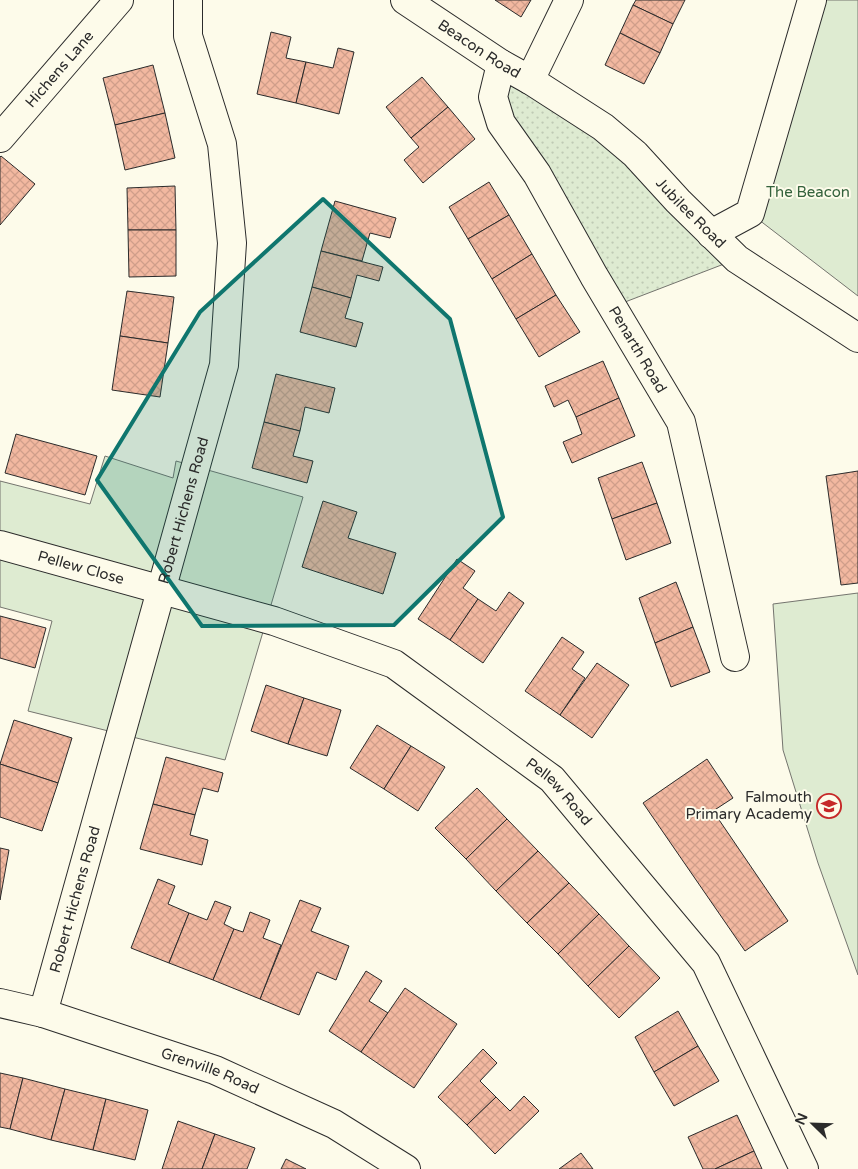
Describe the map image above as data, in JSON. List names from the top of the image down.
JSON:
{
  "streets": {
    "street": [
      "Beacon Road",
      "Hichens Lane",
      "Jubilee Road",
      "Penarth Road",
      "Robert Hichens Road",
      "Pellew Close",
      "Pellew Road",
      "Grenville Road"
    ]
  },
  "crossings": [
    ["Beacon Road", "Jubilee Road"],
    ["Beacon Road", "Penarth Road"],
    ["Robert Hichens Road", "Pellew Close"],
    ["Robert Hichens Road", "Pellew Road"],
    ["Robert Hichens Road", "Grenville Road"],
    ["Pellew Close", "Pellew Road"]
  ],
  "parks": ["The Beacon"],
  "places": {
    "school or university": ["Falmouth Primary Academy"]
  },
  "north": "top left"
}
